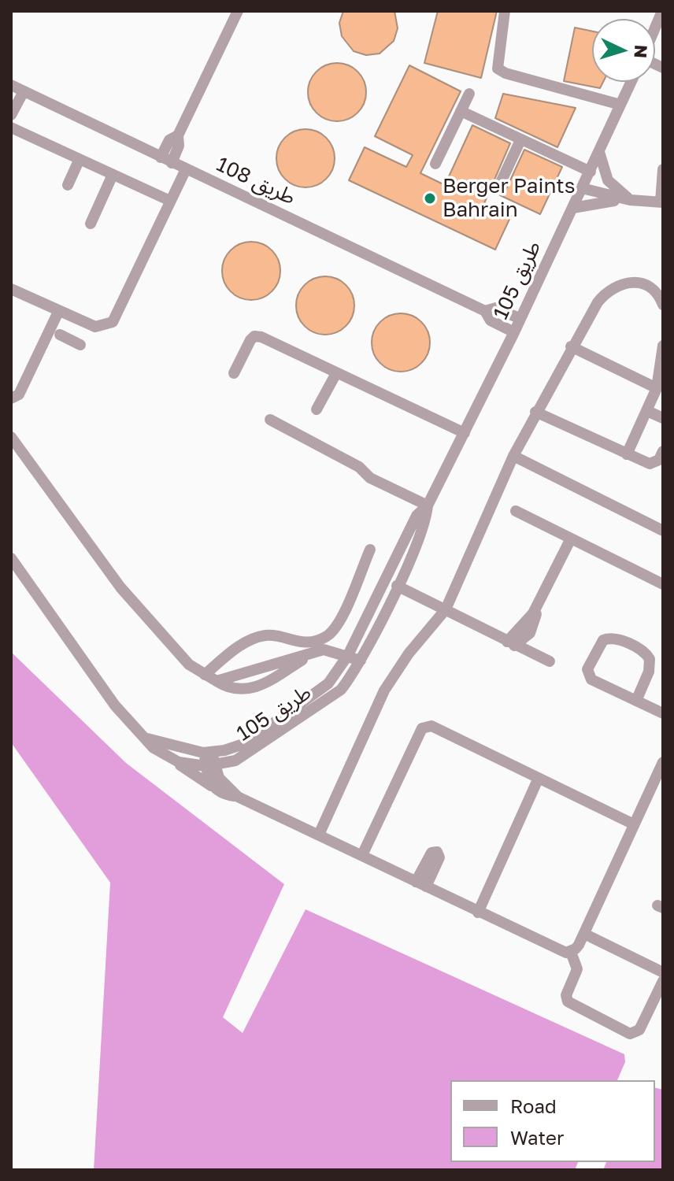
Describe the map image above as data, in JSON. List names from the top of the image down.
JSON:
{
  "streets": {
    "street": ["طريق 108", "طريق 105"]
  },
  "crossings": [
    ["طريق 108", "طريق 105"]
  ],
  "places": ["Berger Paints Bahrain"],
  "legend": ["Road", "Water"],
  "north": "right"
}
